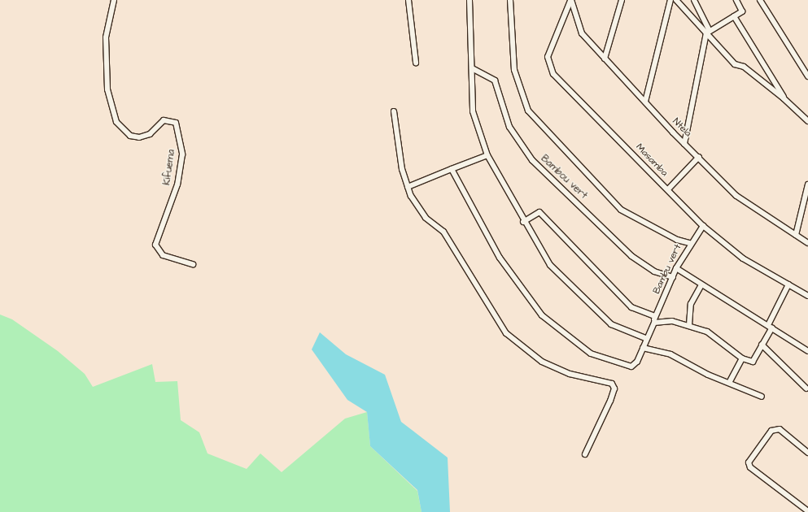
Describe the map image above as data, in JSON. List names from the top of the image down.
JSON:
{
  "streets": {
    "street": [
      "Ntela",
      "Masamba",
      "Kifuema",
      "Bambou vert",
      "Bambu vert"
    ]
  },
  "crossings": [
    ["Ntela", "Masamba"],
    ["Masamba", "Bambu vert"],
    ["Bambou vert", "Bambu vert"]
  ]
}
